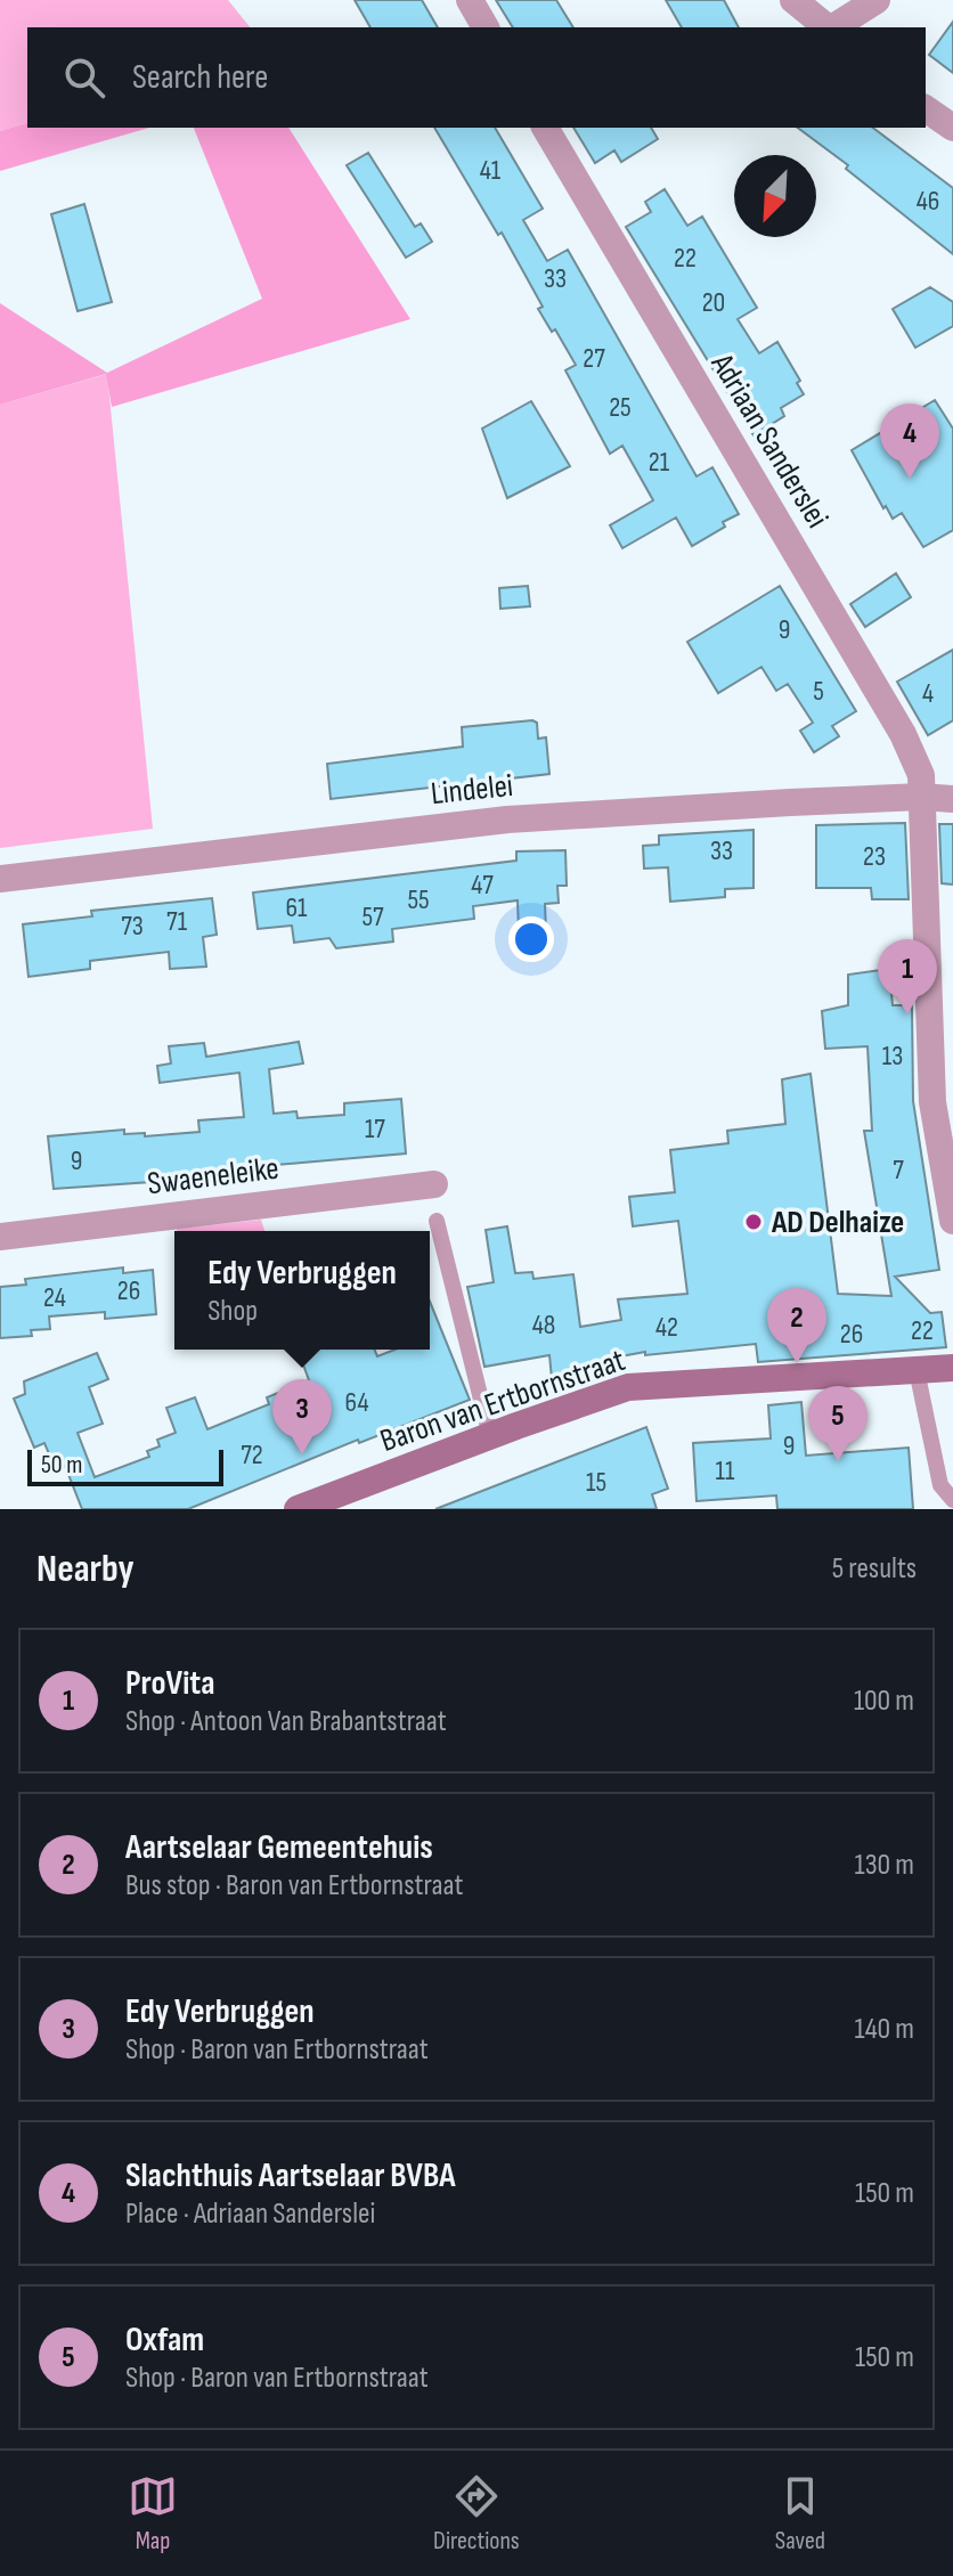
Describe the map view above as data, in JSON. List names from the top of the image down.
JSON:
{
  "streets": {
    "street": [
      "Adriaan Sanderslei",
      "Lindelei",
      "Swaeneleike",
      "Baron van Ertbornstraat"
    ]
  },
  "crossings": [
    ["Adriaan Sanderslei", "Lindelei"]
  ],
  "places": ["AD Delhaize"],
  "house_numbers": [
    "41",
    "46",
    "22",
    "33",
    "20",
    "27",
    "25",
    "21",
    "9",
    "5",
    "4",
    "33",
    "23",
    "47",
    "55",
    "61",
    "57",
    "71",
    "73",
    "13",
    "17",
    "9",
    "7",
    "26",
    "24",
    "48",
    "42",
    "22",
    "26",
    "64",
    "9",
    "72",
    "11",
    "15"
  ],
  "scale_bar": "50 m",
  "north": "bottom left",
  "page": {
    "search": "Search here",
    "pins": [
      "4",
      "1",
      "2",
      "3",
      "5"
    ],
    "popup": ["Edy Verbruggen", "Shop"],
    "scale": "50 m",
    "heading": ["Nearby", "5 results"],
    "list": [
      {
        "mark": "1",
        "name": "ProVita",
        "note": "Shop · Antoon Van Brabantstraat",
        "value": "100 m"
      },
      {
        "mark": "2",
        "name": "Aartselaar Gemeentehuis",
        "note": "Bus stop · Baron van Ertbornstraat",
        "value": "130 m"
      },
      {
        "mark": "3",
        "name": "Edy Verbruggen",
        "note": "Shop · Baron van Ertbornstraat",
        "value": "140 m"
      },
      {
        "mark": "4",
        "name": "Slachthuis Aartselaar BVBA",
        "note": "Place · Adriaan Sanderslei",
        "value": "150 m"
      },
      {
        "mark": "5",
        "name": "Oxfam",
        "note": "Shop · Baron van Ertbornstraat",
        "value": "150 m"
      }
    ],
    "nav": ["Map", "Directions", "Saved"]
  }
}
